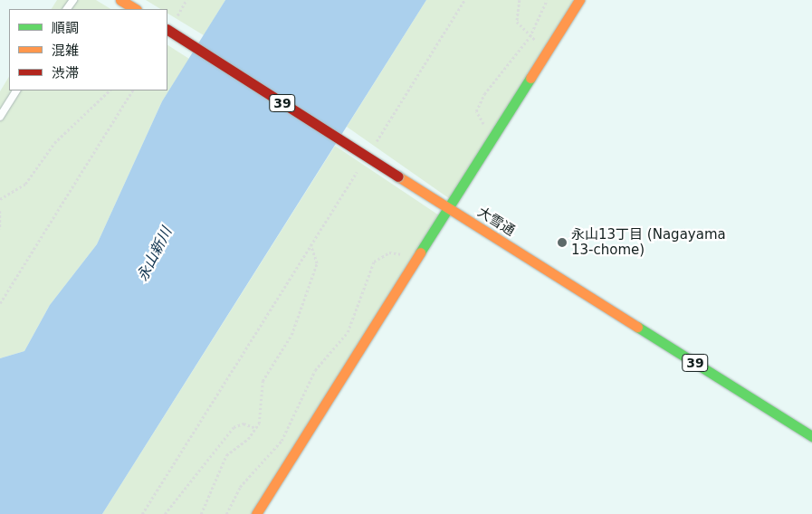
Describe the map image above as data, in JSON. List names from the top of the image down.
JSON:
{
  "streets": {
    "main road": ["39", "大雪通"]
  },
  "water": ["永山新川"],
  "places": ["永山13丁目 (Nagayama 13-chome)"],
  "legend": ["順調", "混雑", "渋滞"]
}
